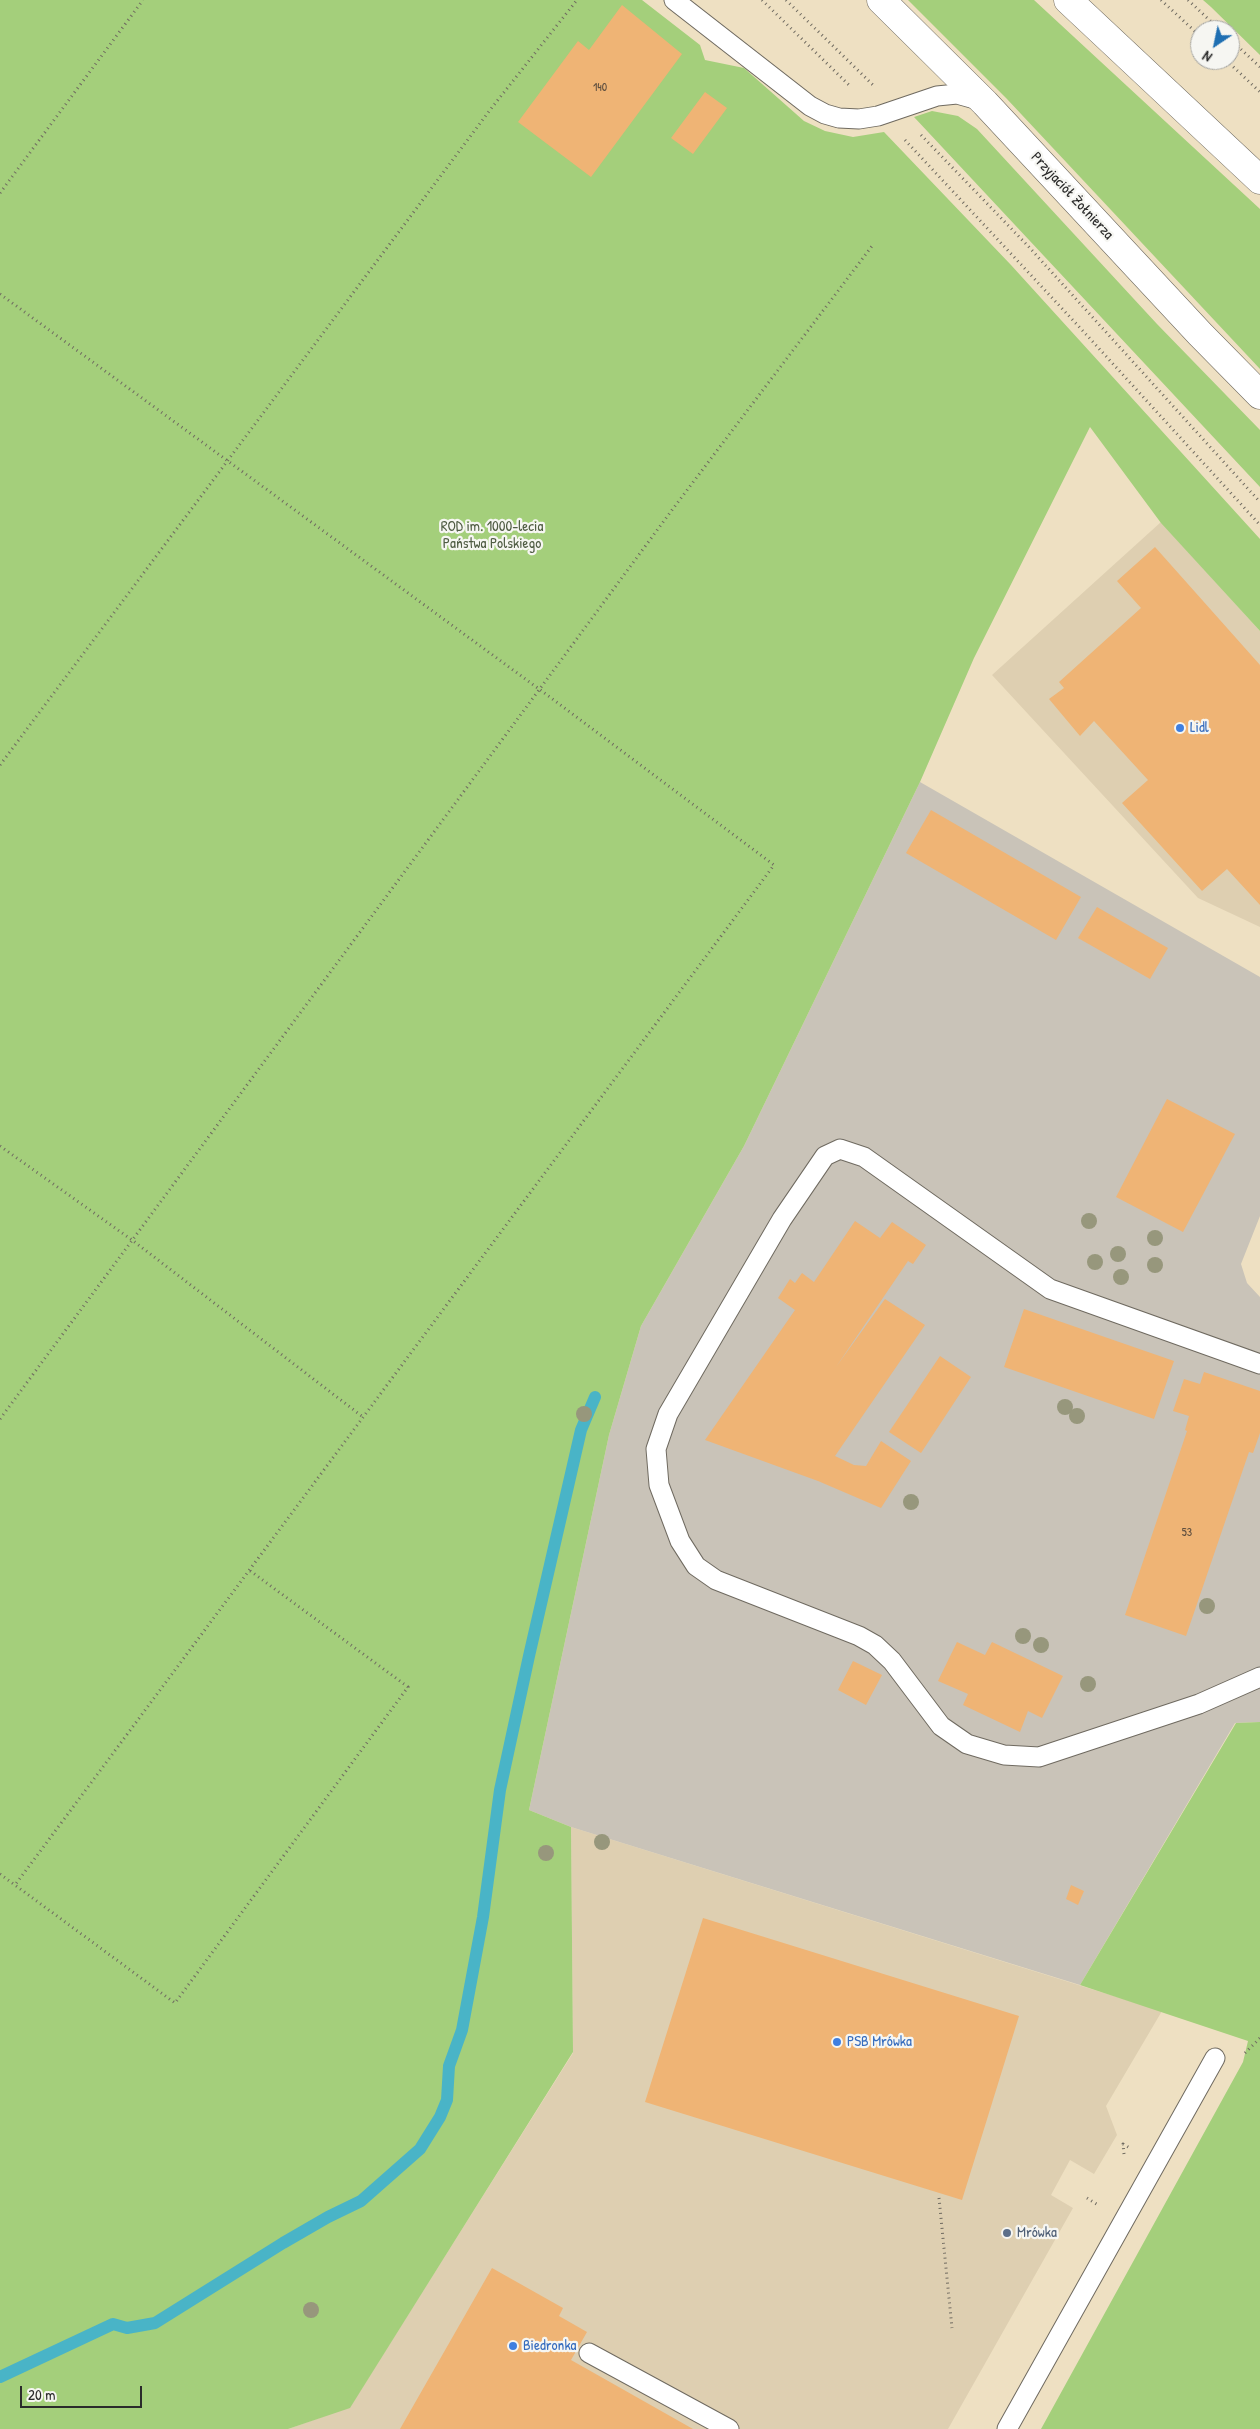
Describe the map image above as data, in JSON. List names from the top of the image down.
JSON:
{
  "streets": {
    "street": ["Przyjaciół Żołnierza"]
  },
  "parks": ["ROD im. 1000-lecia Państwa Polskiego"],
  "places": [
    "Lidl",
    "PSB Mrówka",
    "Mrówka",
    "Biedronka"
  ],
  "house_numbers": ["140", "53"],
  "scale_bar": "20 m",
  "north": "bottom left"
}
